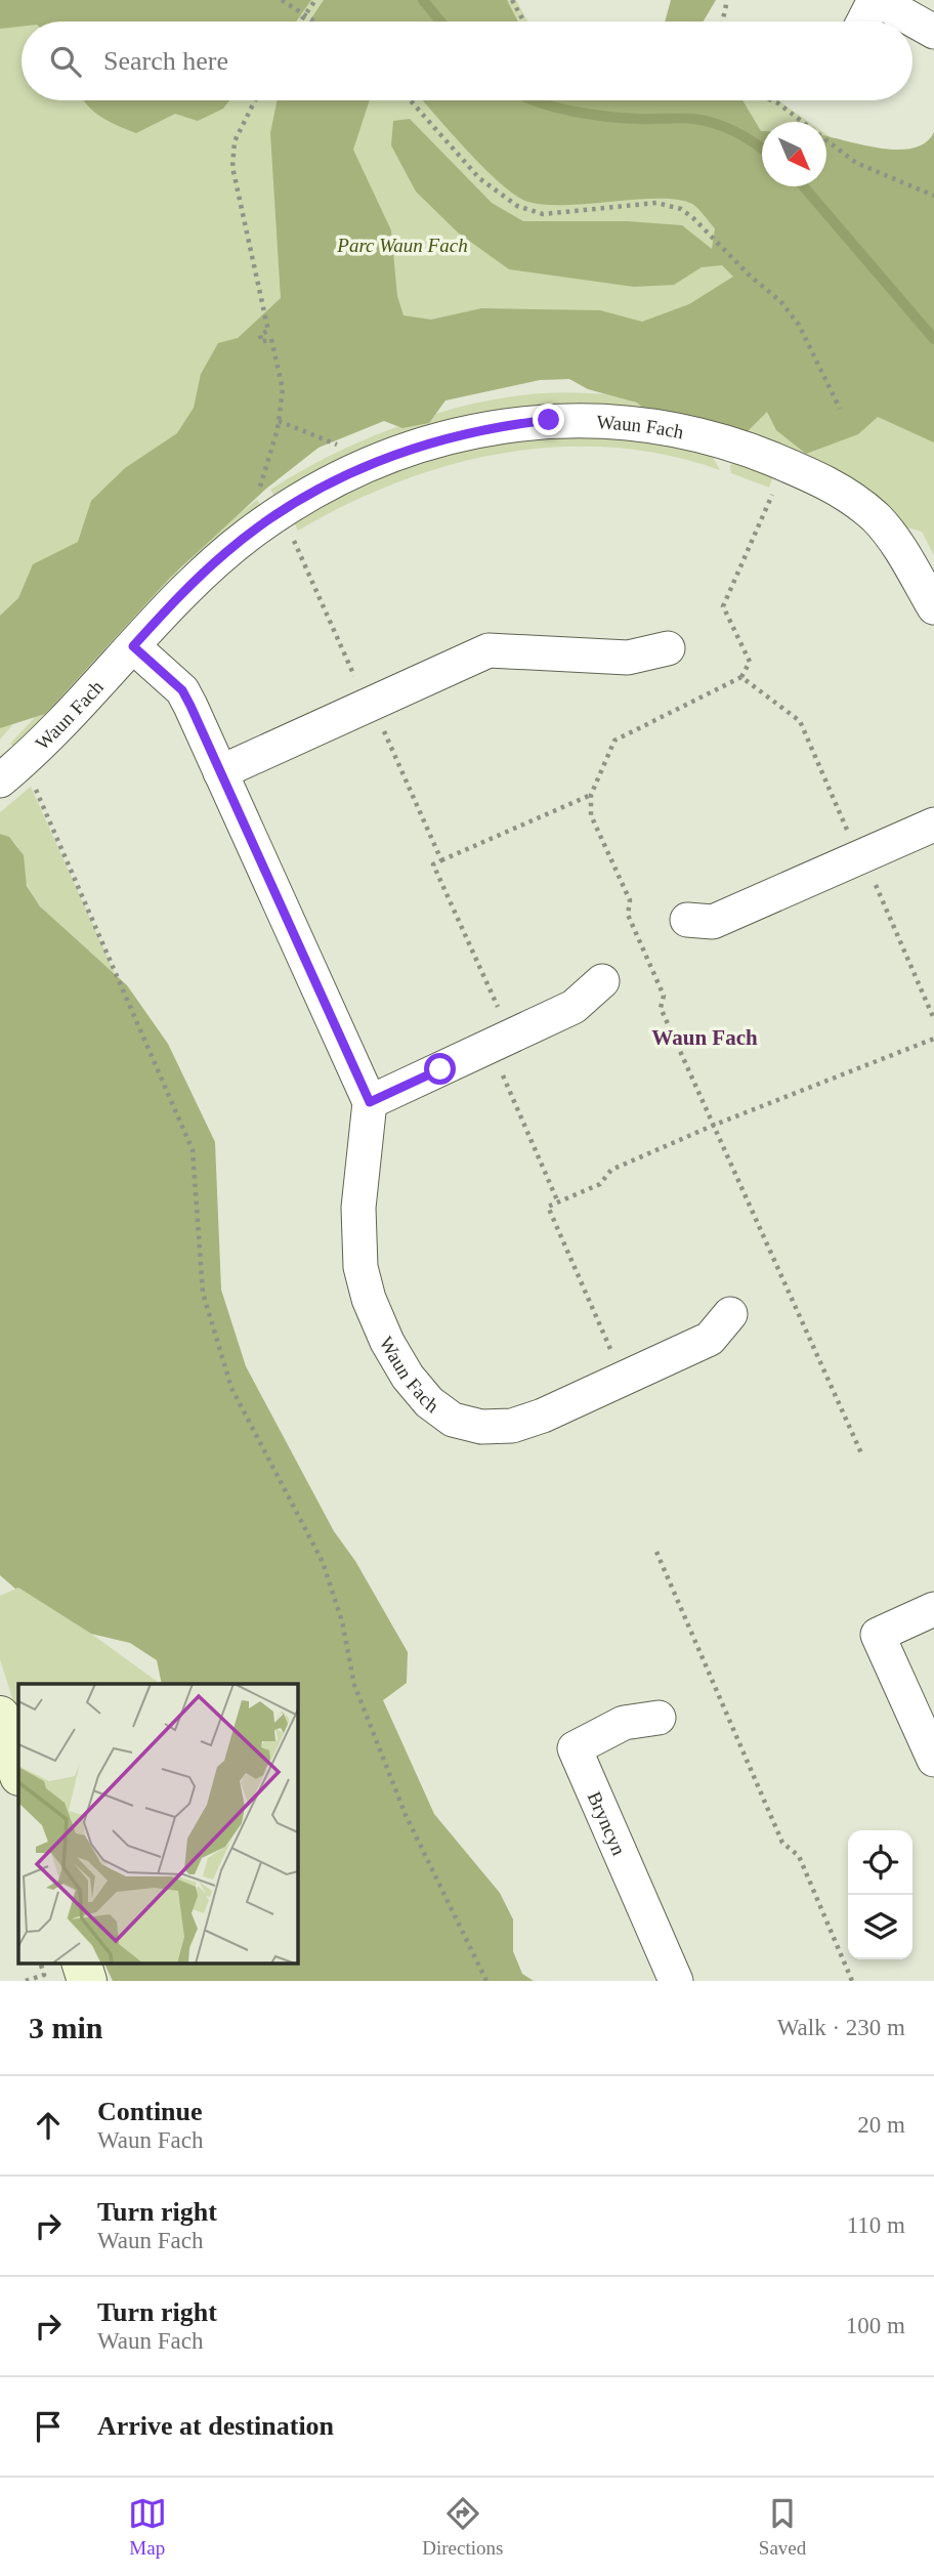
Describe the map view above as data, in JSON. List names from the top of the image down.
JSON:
{
  "streets": {
    "street": ["Waun Fach", "Bryncyn"]
  },
  "districts": ["Waun Fach"],
  "parks": ["Parc Waun Fach"],
  "north": "bottom right",
  "page": {
    "search": "Search here",
    "heading": ["3 min", "Walk · 230 m"],
    "list": [
      ["Continue", "Waun Fach", "20 m"],
      ["Turn right", "Waun Fach", "110 m"],
      ["Turn right", "Waun Fach", "100 m"],
      "Arrive at destination"
    ],
    "nav": ["Map", "Directions", "Saved"]
  }
}
